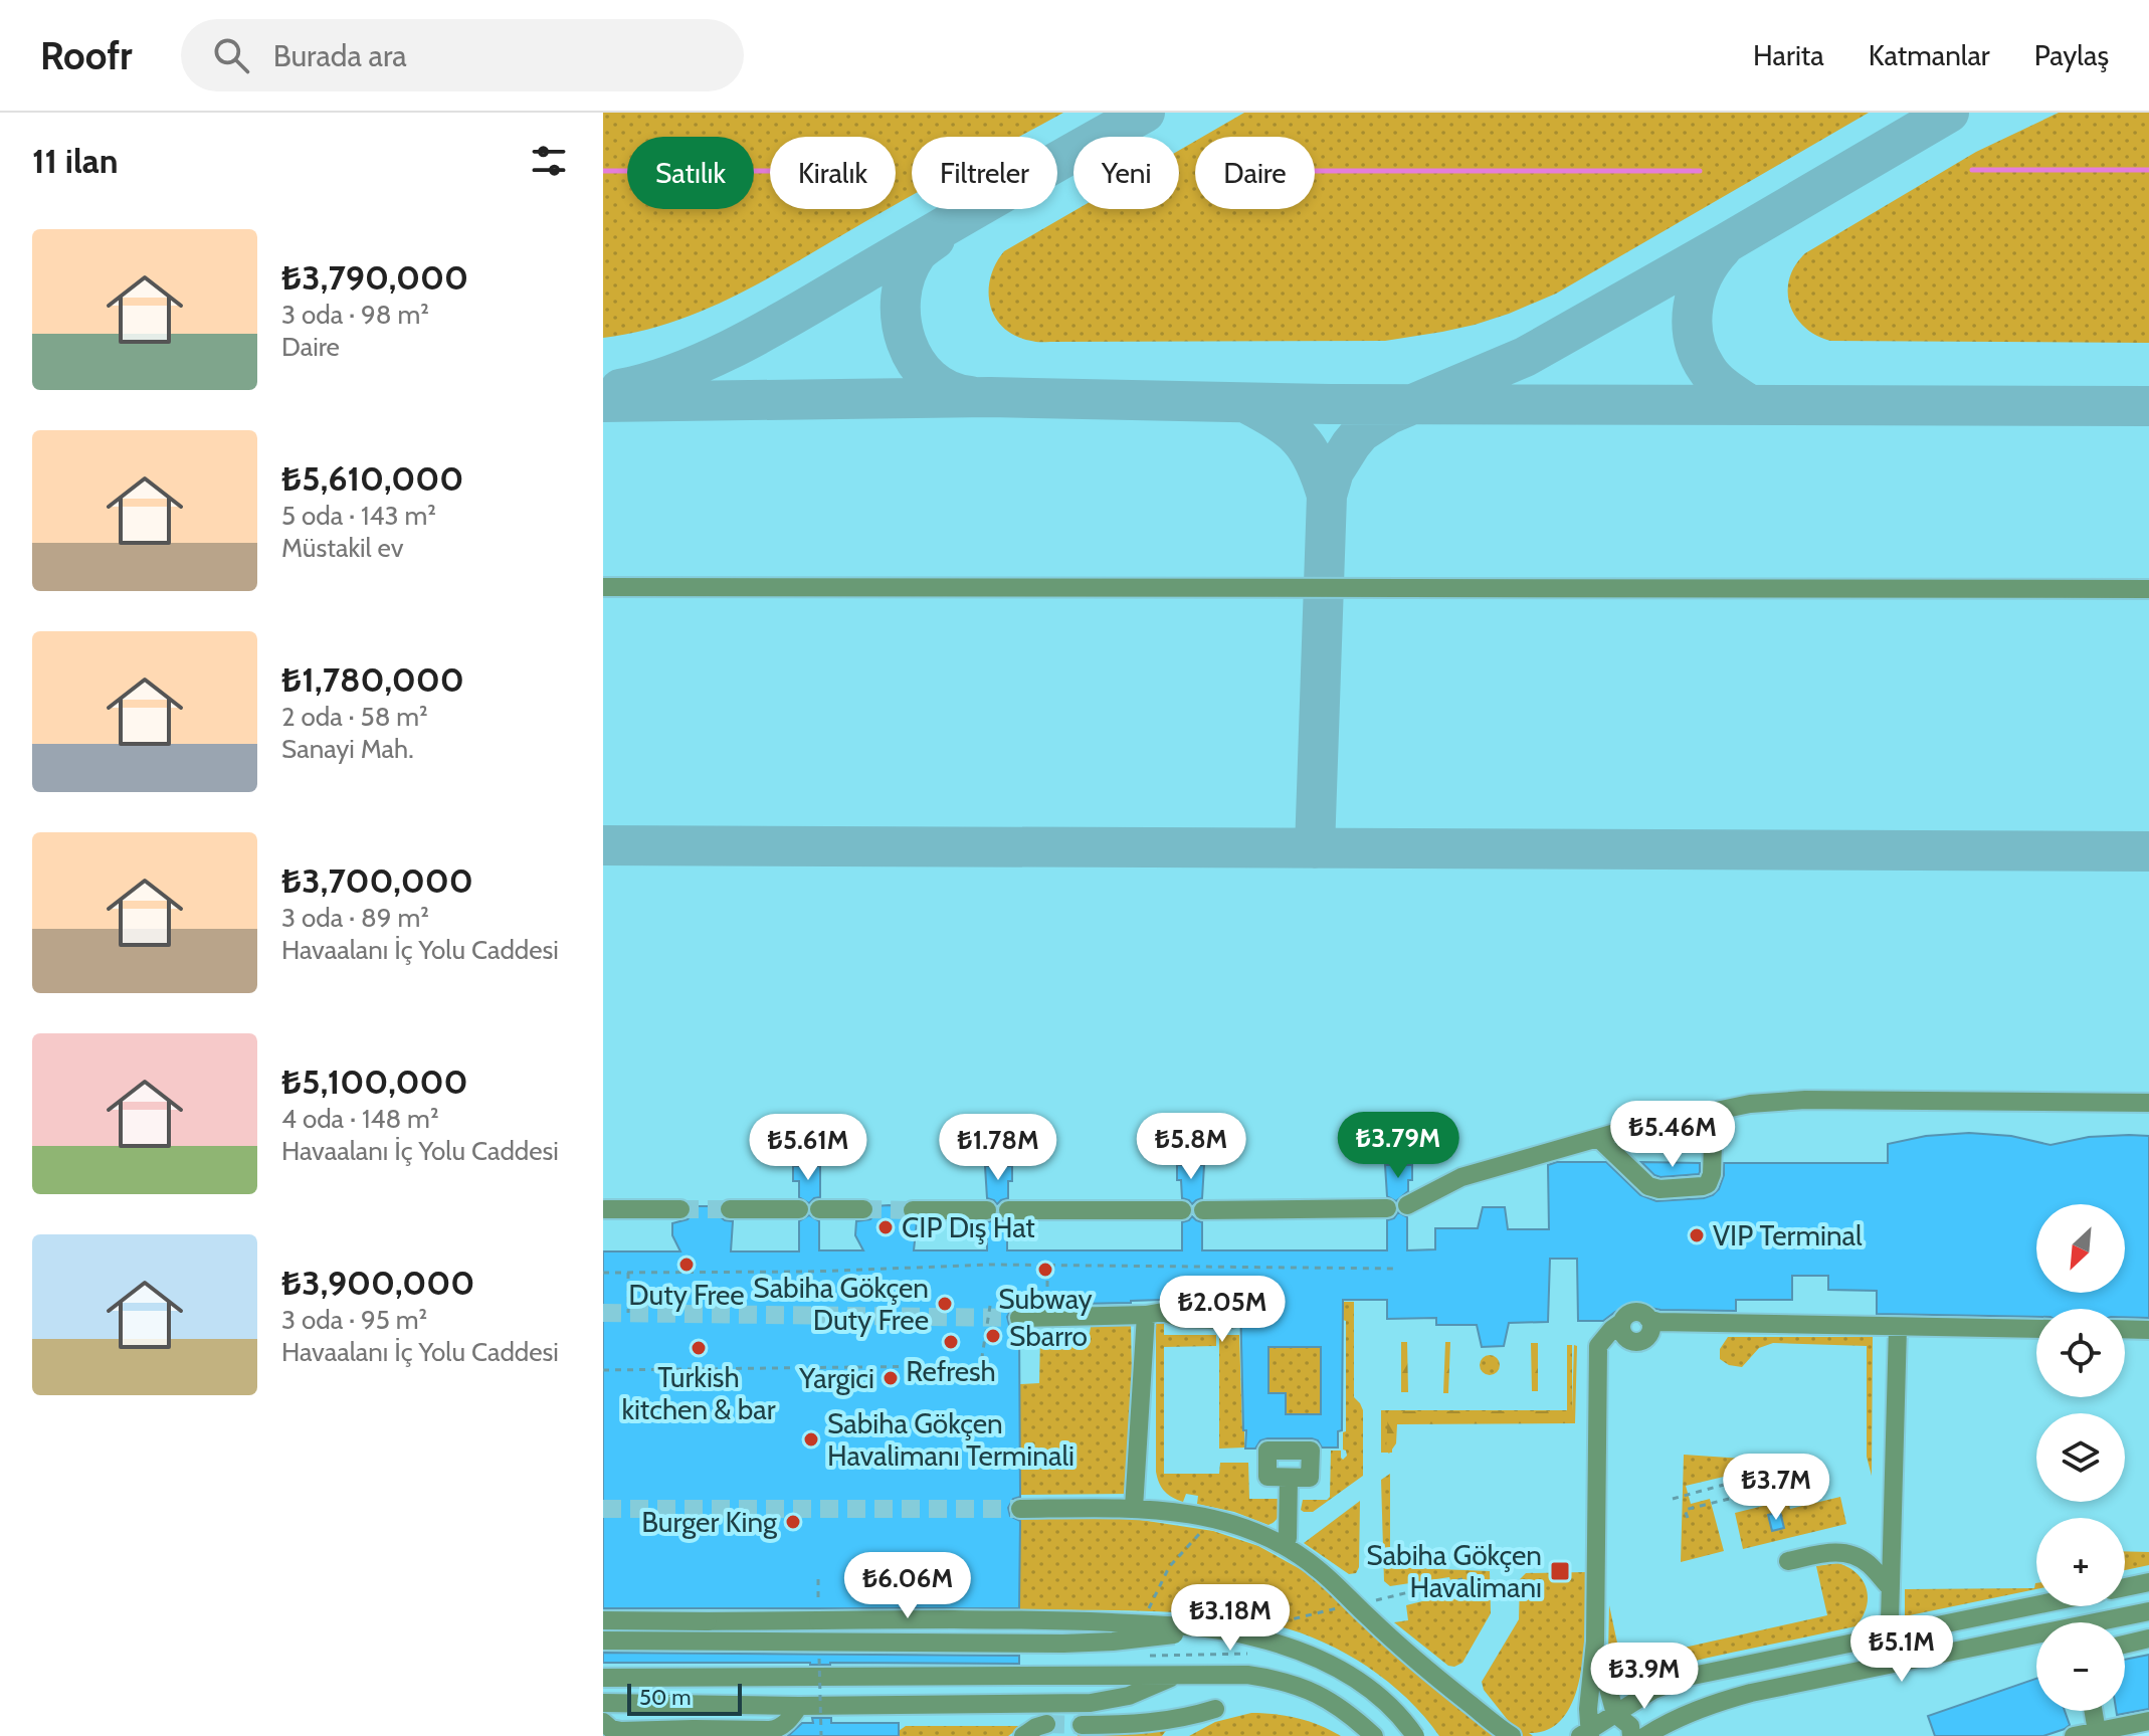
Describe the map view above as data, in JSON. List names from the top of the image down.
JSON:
{
  "places": {
    "other": [
      "CIP Dış Hat",
      "VIP Terminal",
      "Duty Free",
      "Subway",
      "Sabiha Gökçen Duty Free",
      "Sbarro",
      "Refresh",
      "Turkish kitchen & bar",
      "Yargici",
      "Sabiha Gökçen Havalimanı Terminali",
      "Burger King"
    ],
    "transit": ["Sabiha Gökçen Havalimanı"]
  },
  "scale_bar": "50 m",
  "north": "bottom left",
  "page": {
    "header": "Roofr",
    "search": "Burada ara",
    "nav": ["Harita", "Katmanlar", "Paylaş"],
    "heading": "11 ilan",
    "chip": [
      "Satılık",
      "Kiralık",
      "Filtreler",
      "Yeni",
      "Daire"
    ],
    "list": [
      {
        "name": "₺3,790,000",
        "note": "3 oda · 98 m² · Daire"
      },
      {
        "name": "₺5,610,000",
        "note": "5 oda · 143 m² · Müstakil ev"
      },
      {
        "name": "₺1,780,000",
        "note": "2 oda · 58 m² · Sanayi Mah."
      },
      {
        "name": "₺3,700,000",
        "note": "3 oda · 89 m² · Havaalanı İç Yolu Caddesi"
      },
      {
        "name": "₺5,100,000",
        "note": "4 oda · 148 m² · Havaalanı İç Yolu Caddesi"
      },
      {
        "name": "₺3,900,000",
        "note": "3 oda · 95 m² · Havaalanı İç Yolu Caddesi"
      }
    ],
    "price": [
      "₺5.46M",
      "₺3.79M",
      "₺5.8M",
      "₺5.61M",
      "₺1.78M",
      "₺2.05M",
      "₺3.7M",
      "₺6.06M",
      "₺3.18M",
      "₺5.1M",
      "₺3.9M"
    ],
    "map_buttons": ["+", "−"],
    "scale": "50 m"
  }
}
